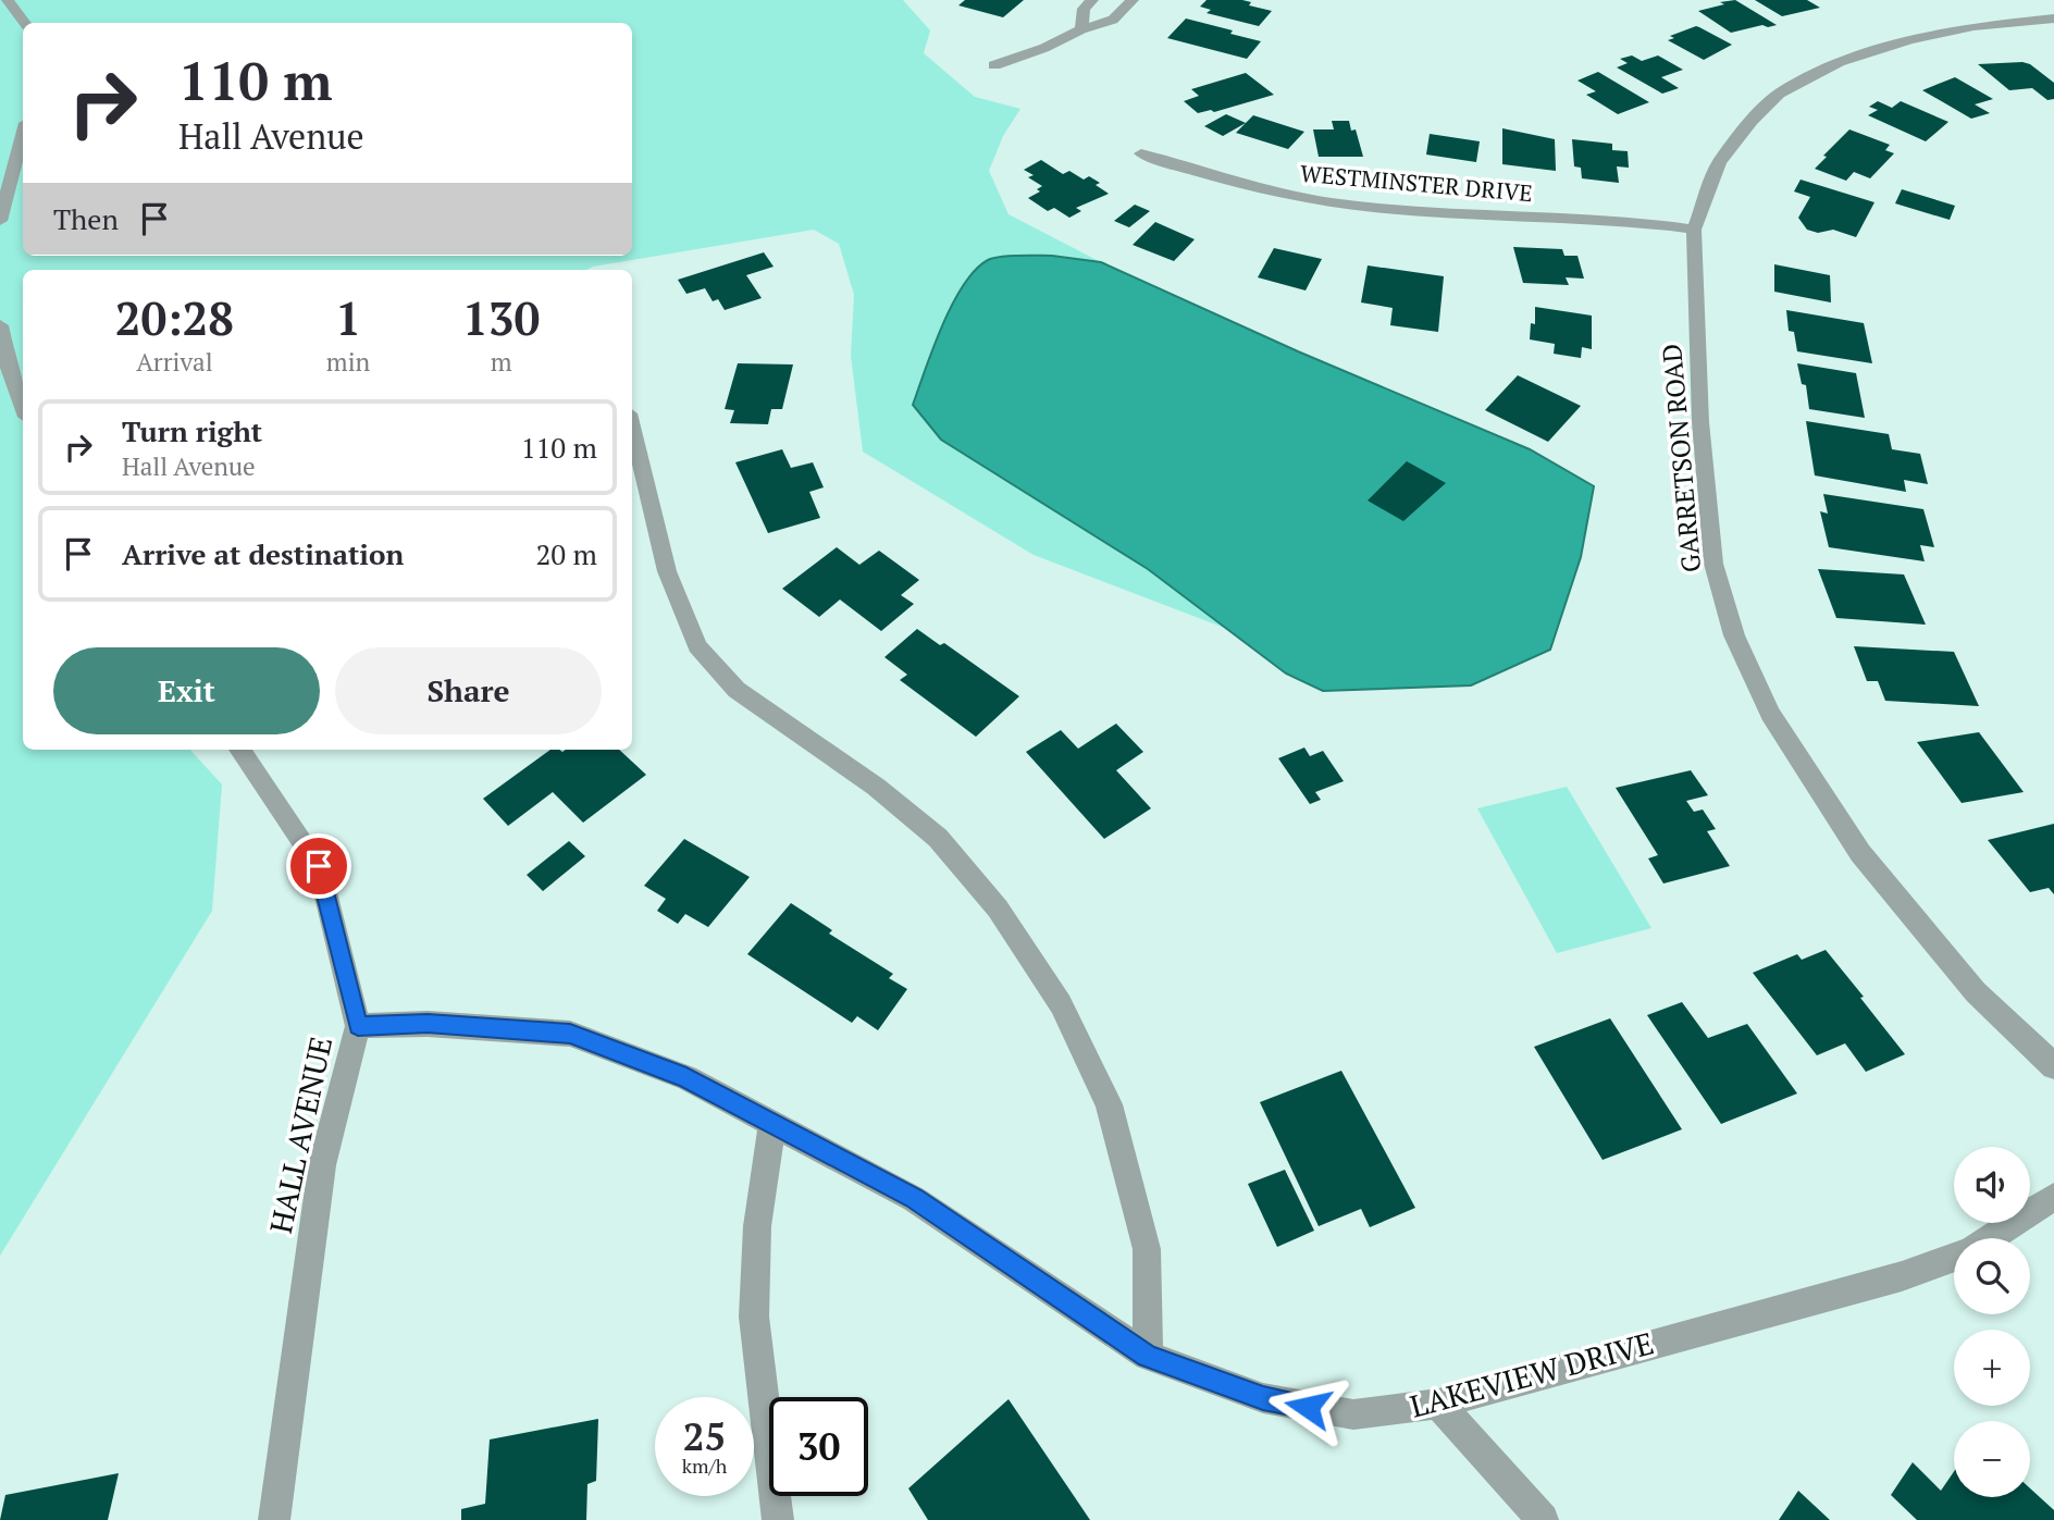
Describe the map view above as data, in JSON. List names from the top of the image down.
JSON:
{
  "streets": {
    "street": [
      "WESTMINSTER DRIVE",
      "GARRETSON ROAD",
      "HALL AVENUE",
      "LAKEVIEW DRIVE"
    ]
  },
  "crossings": [
    ["WESTMINSTER DRIVE", "GARRETSON ROAD"],
    ["HALL AVENUE", "LAKEVIEW DRIVE"]
  ],
  "page": {
    "turn": ["110 m", "Hall Avenue"],
    "then": "Then",
    "eta": [
      "20:28",
      "Arrival",
      "1",
      "min",
      "130",
      "m"
    ],
    "list": [
      {
        "name": "Turn right",
        "note": "Hall Avenue",
        "value": "110 m"
      },
      {
        "name": "Arrive at destination",
        "value": "20 m"
      }
    ],
    "buttons": ["Exit", "Share"],
    "map_buttons": ["+", "−"],
    "speed": "25 km/h",
    "limit": "30"
  }
}
